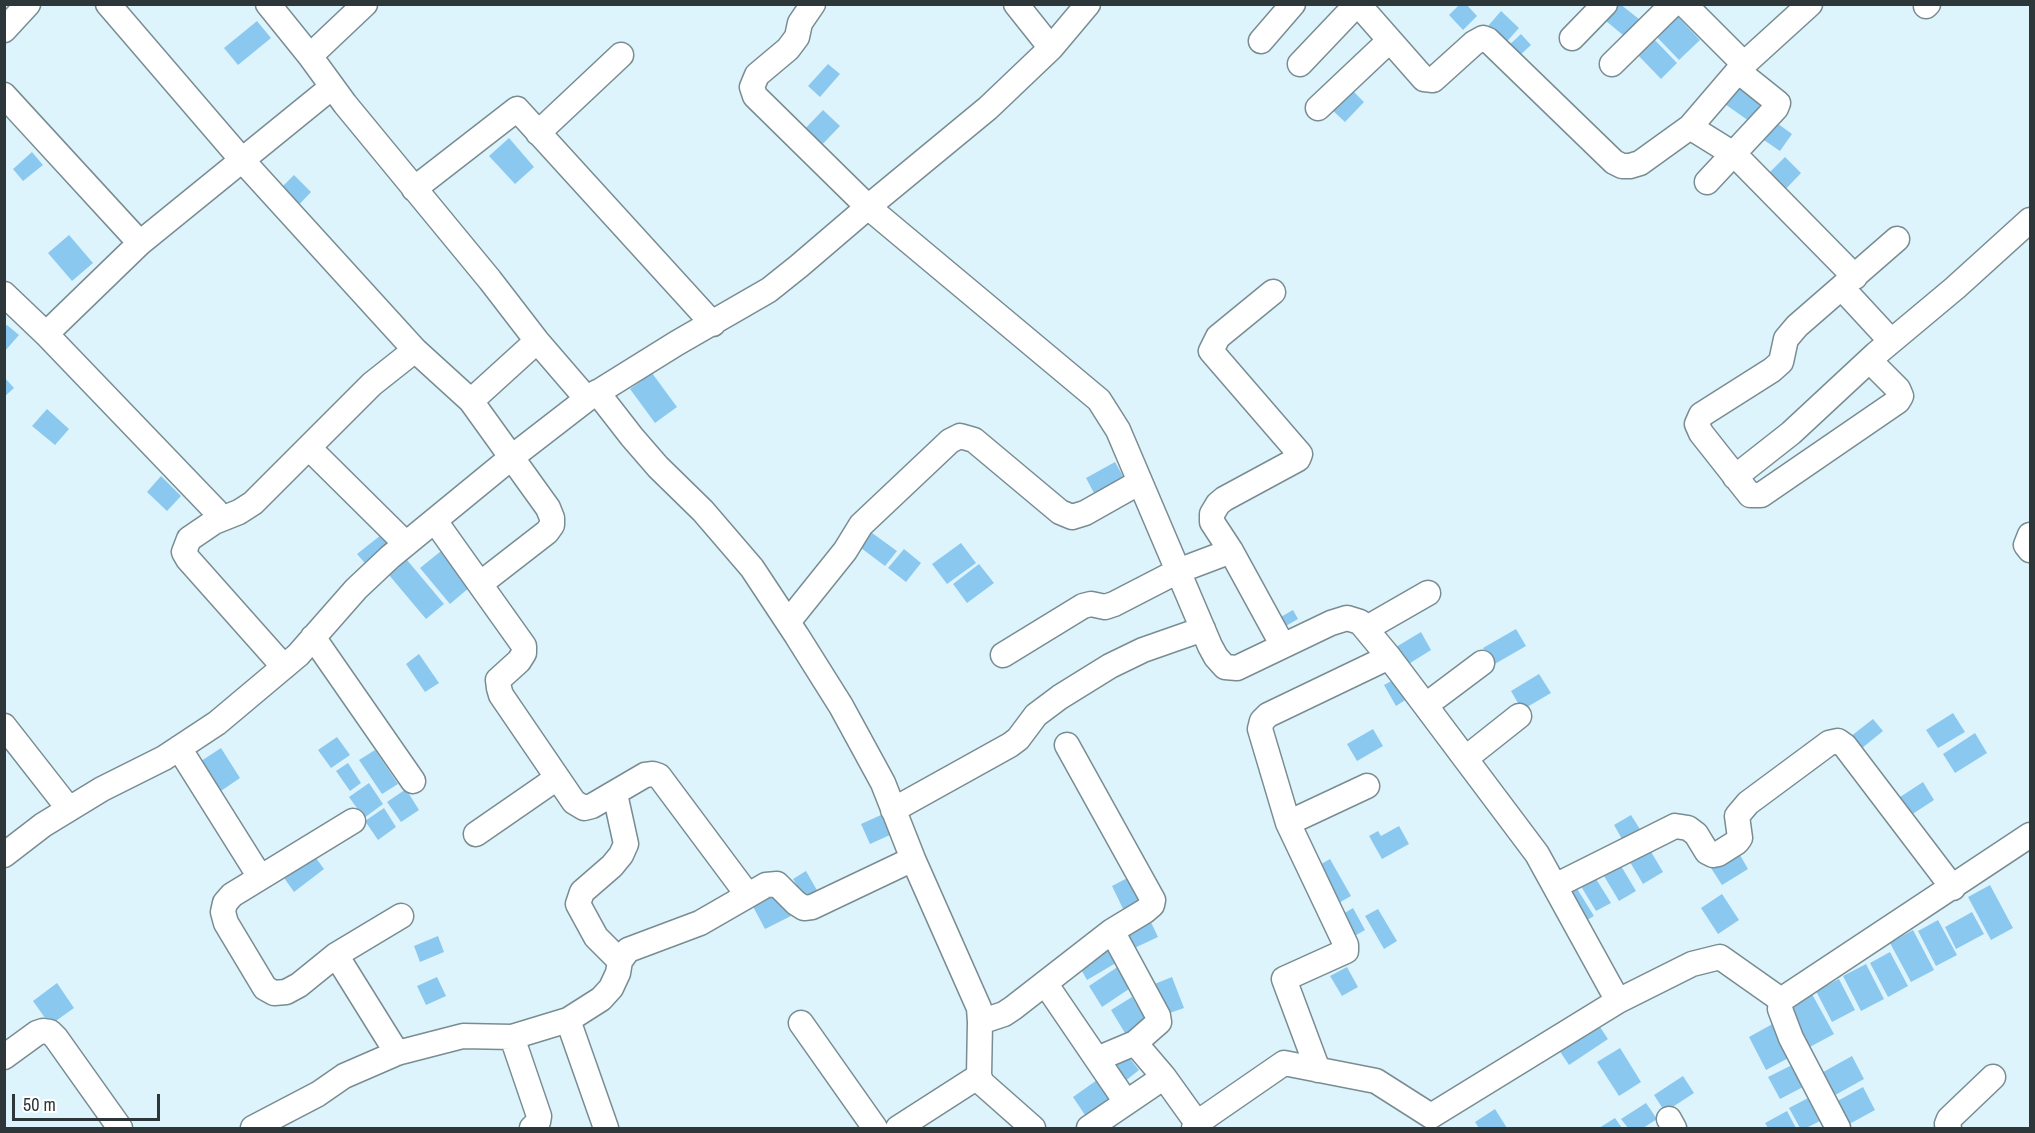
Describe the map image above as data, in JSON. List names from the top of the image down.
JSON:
{
  "scale_bar": "50 m"
}
